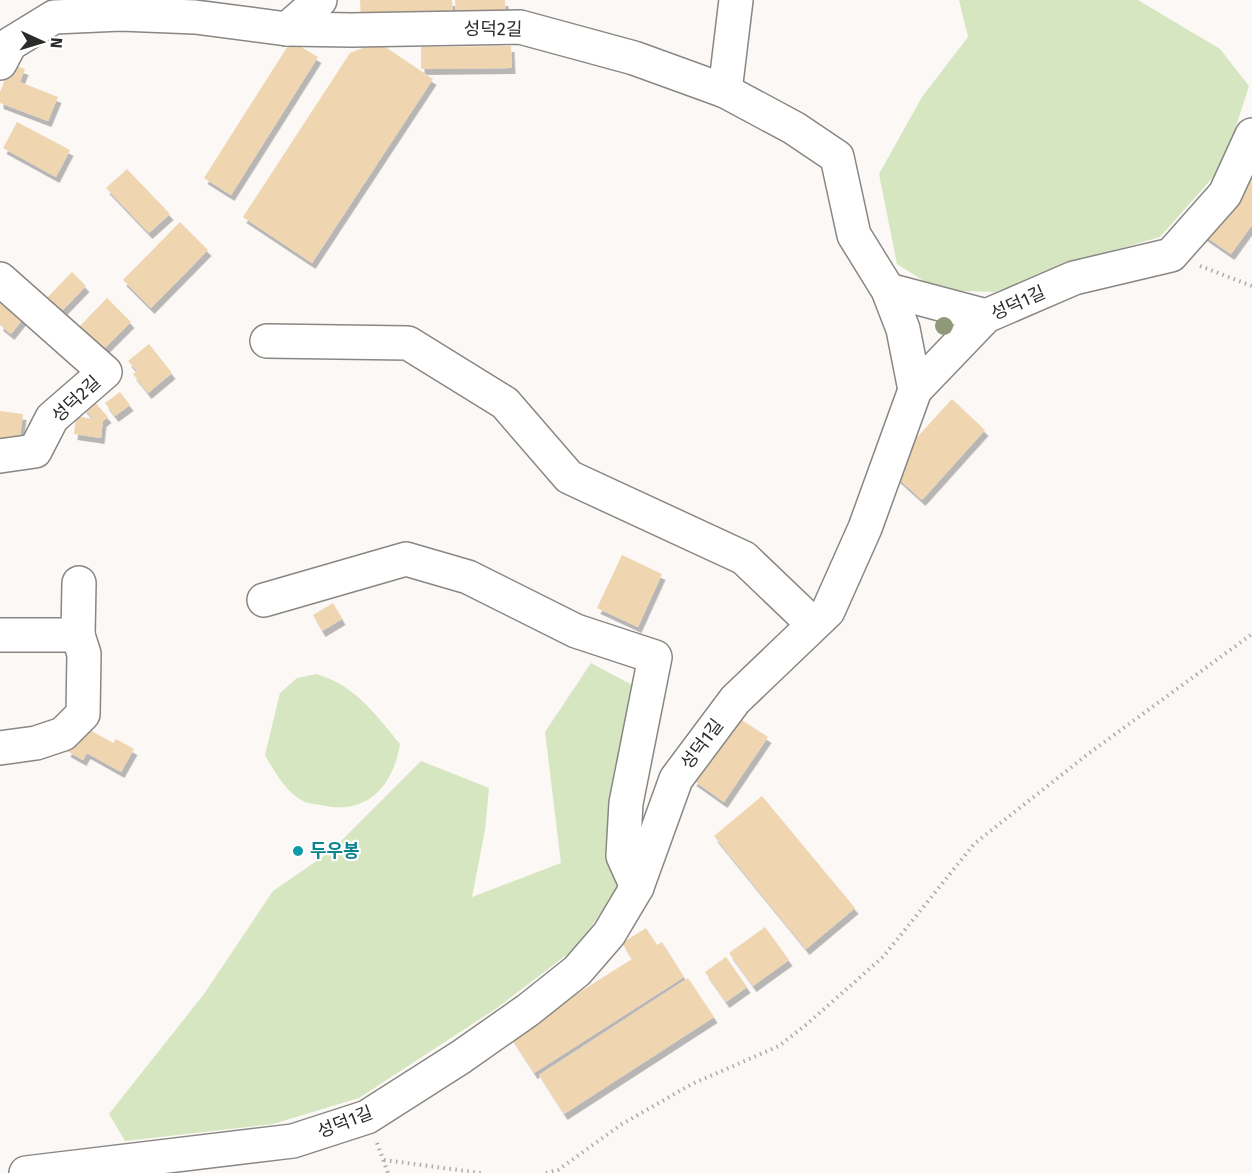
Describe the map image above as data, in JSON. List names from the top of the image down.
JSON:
{
  "streets": {
    "street": ["성덕2길", "성덕1길"]
  },
  "crossings": [
    ["성덕2길", "성덕1길"]
  ],
  "places": ["두우봉"],
  "north": "right"
}
